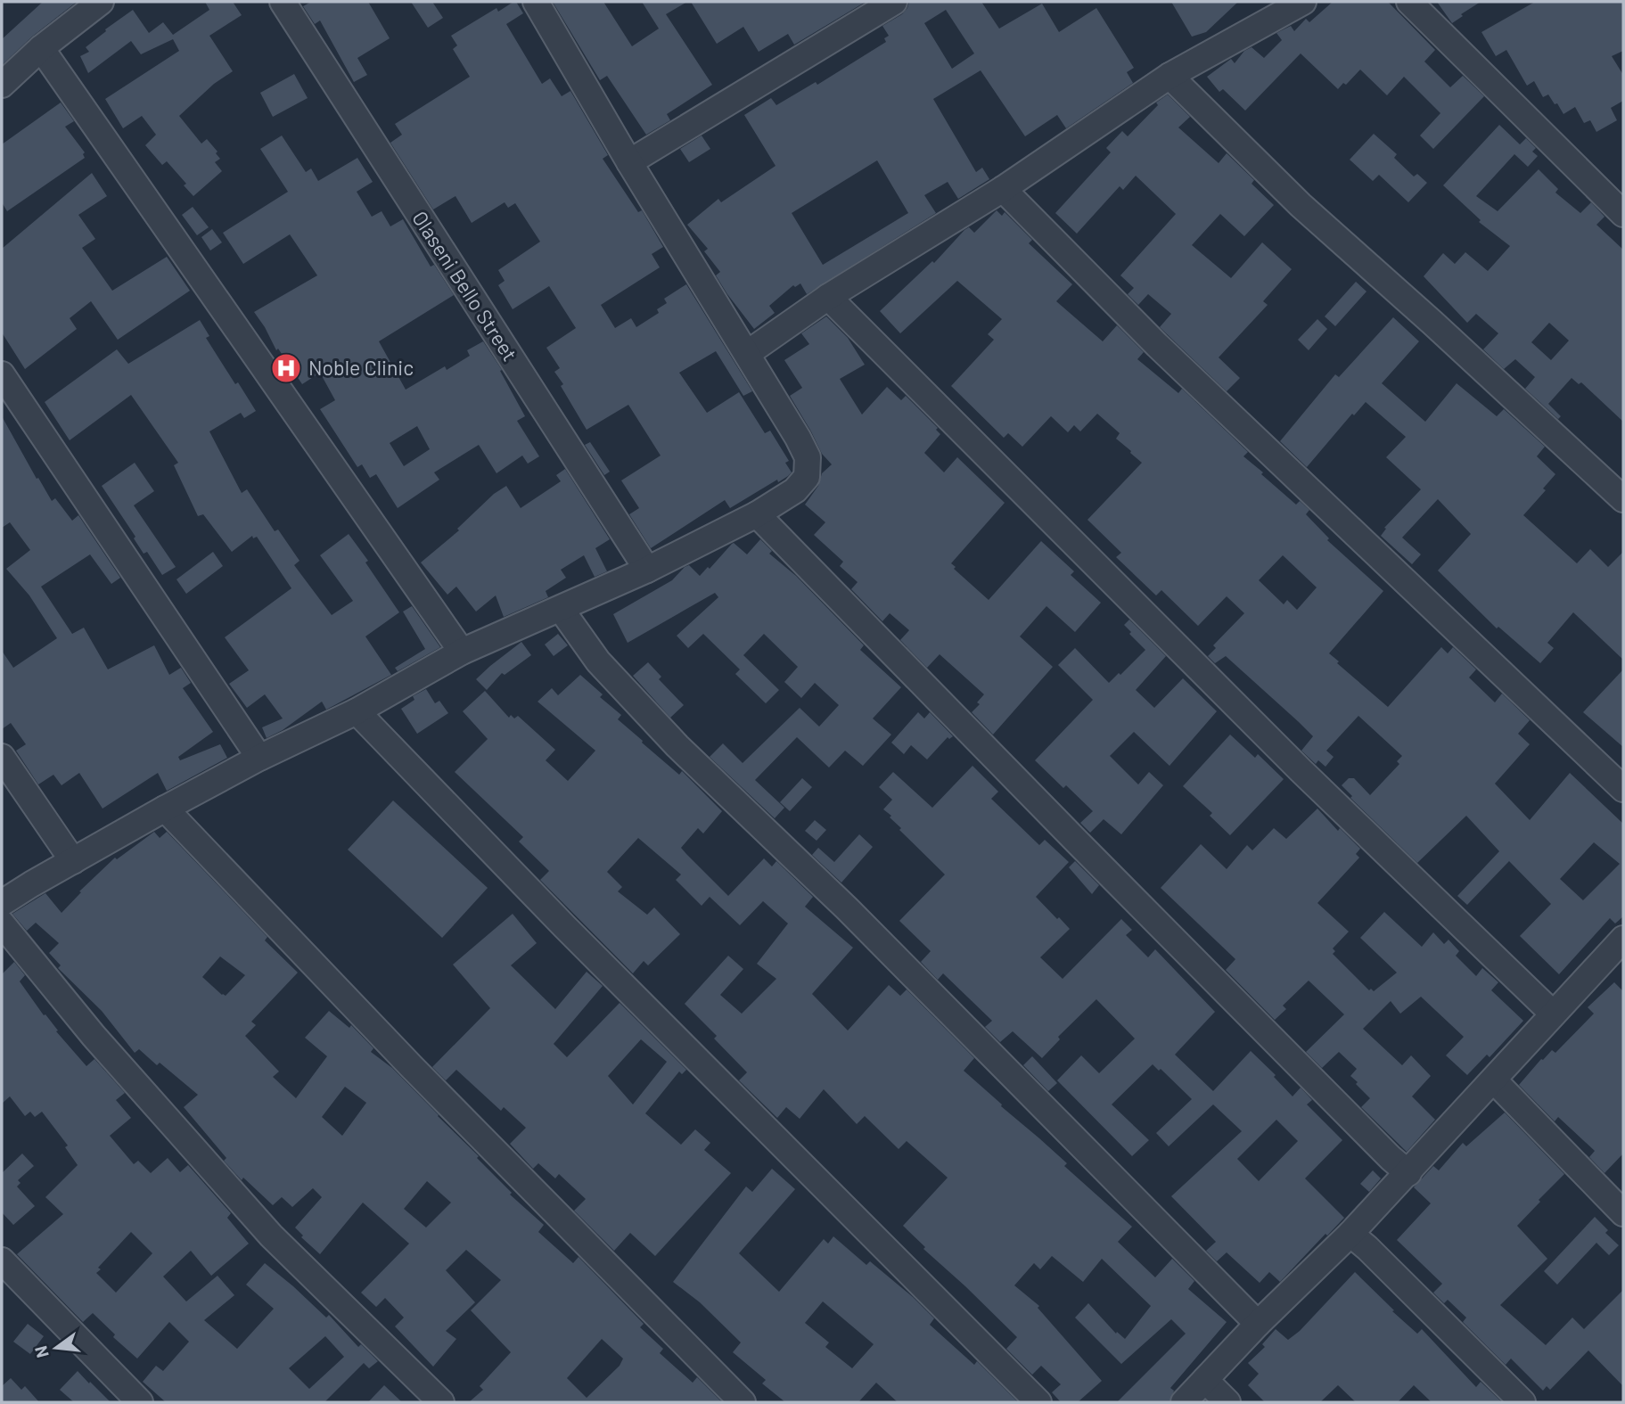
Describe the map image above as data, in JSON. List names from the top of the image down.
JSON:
{
  "streets": {
    "street": ["Olaseni Bello Street"]
  },
  "places": {
    "hospital": ["Noble Clinic"]
  },
  "north": "left"
}
